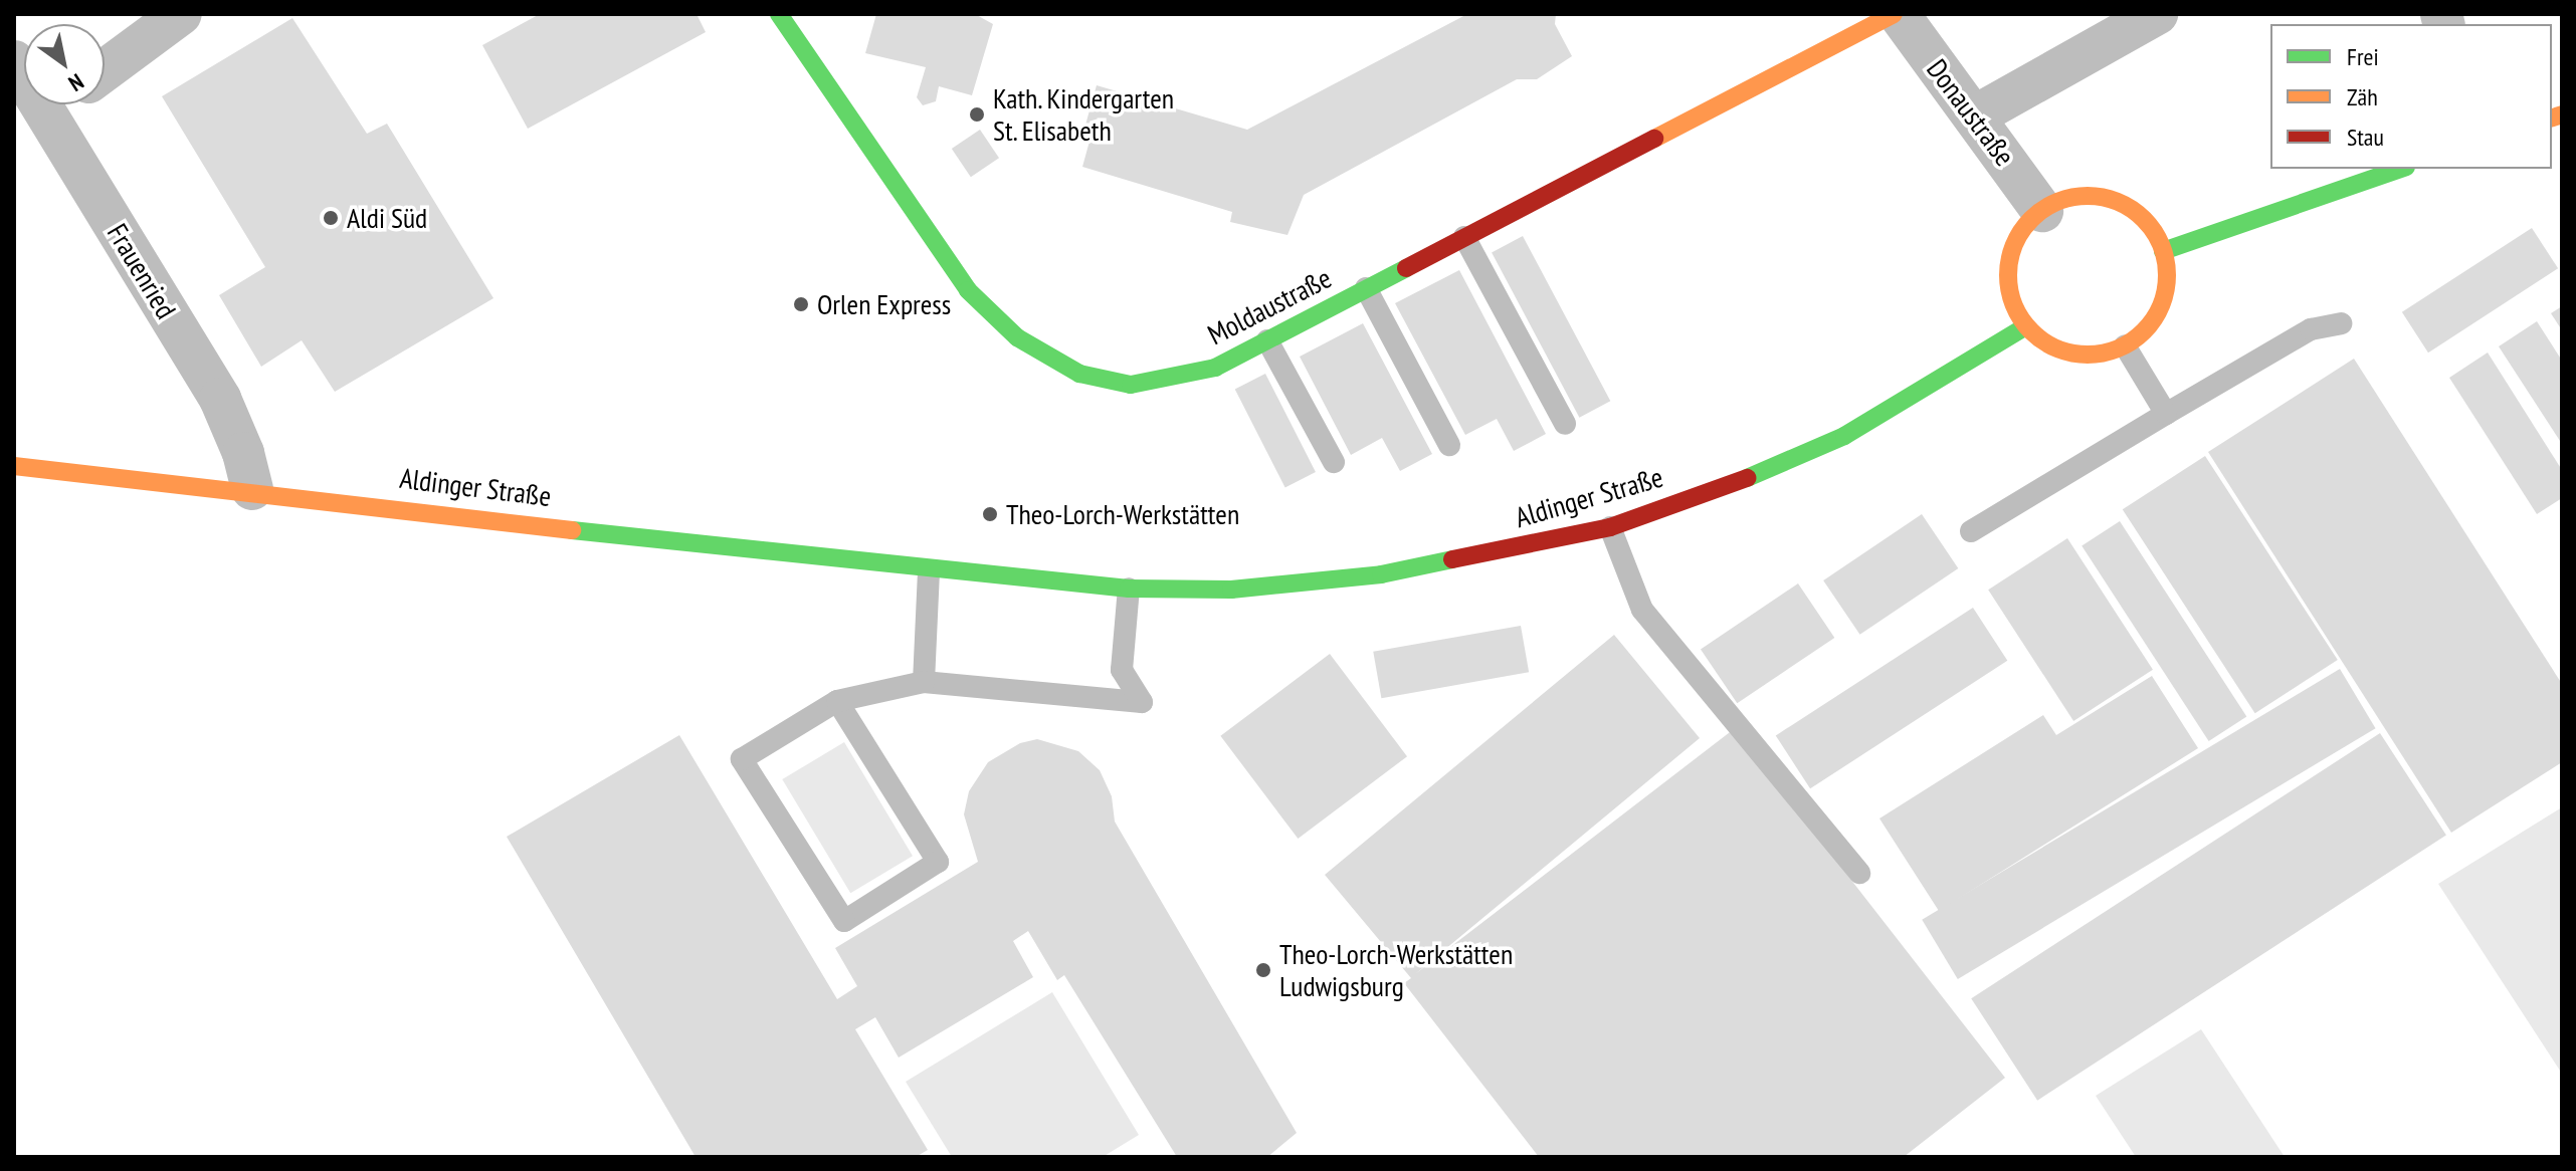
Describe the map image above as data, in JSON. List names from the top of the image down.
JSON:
{
  "streets": {
    "main road": ["Moldaustraße", "Aldinger Straße"],
    "street": ["Donaustraße", "Frauenried"]
  },
  "crossings": [
    ["Donaustraße", "Moldaustraße"],
    ["Donaustraße", "Aldinger Straße"],
    ["Frauenried", "Aldinger Straße"]
  ],
  "places": [
    "Kath. Kindergarten St. Elisabeth",
    "Aldi Süd",
    "Orlen Express",
    "Theo-Lorch-Werkstätten",
    "Theo-Lorch-Werkstätten Ludwigsburg"
  ],
  "legend": ["Frei", "Zäh", "Stau"],
  "north": "bottom right"
}
